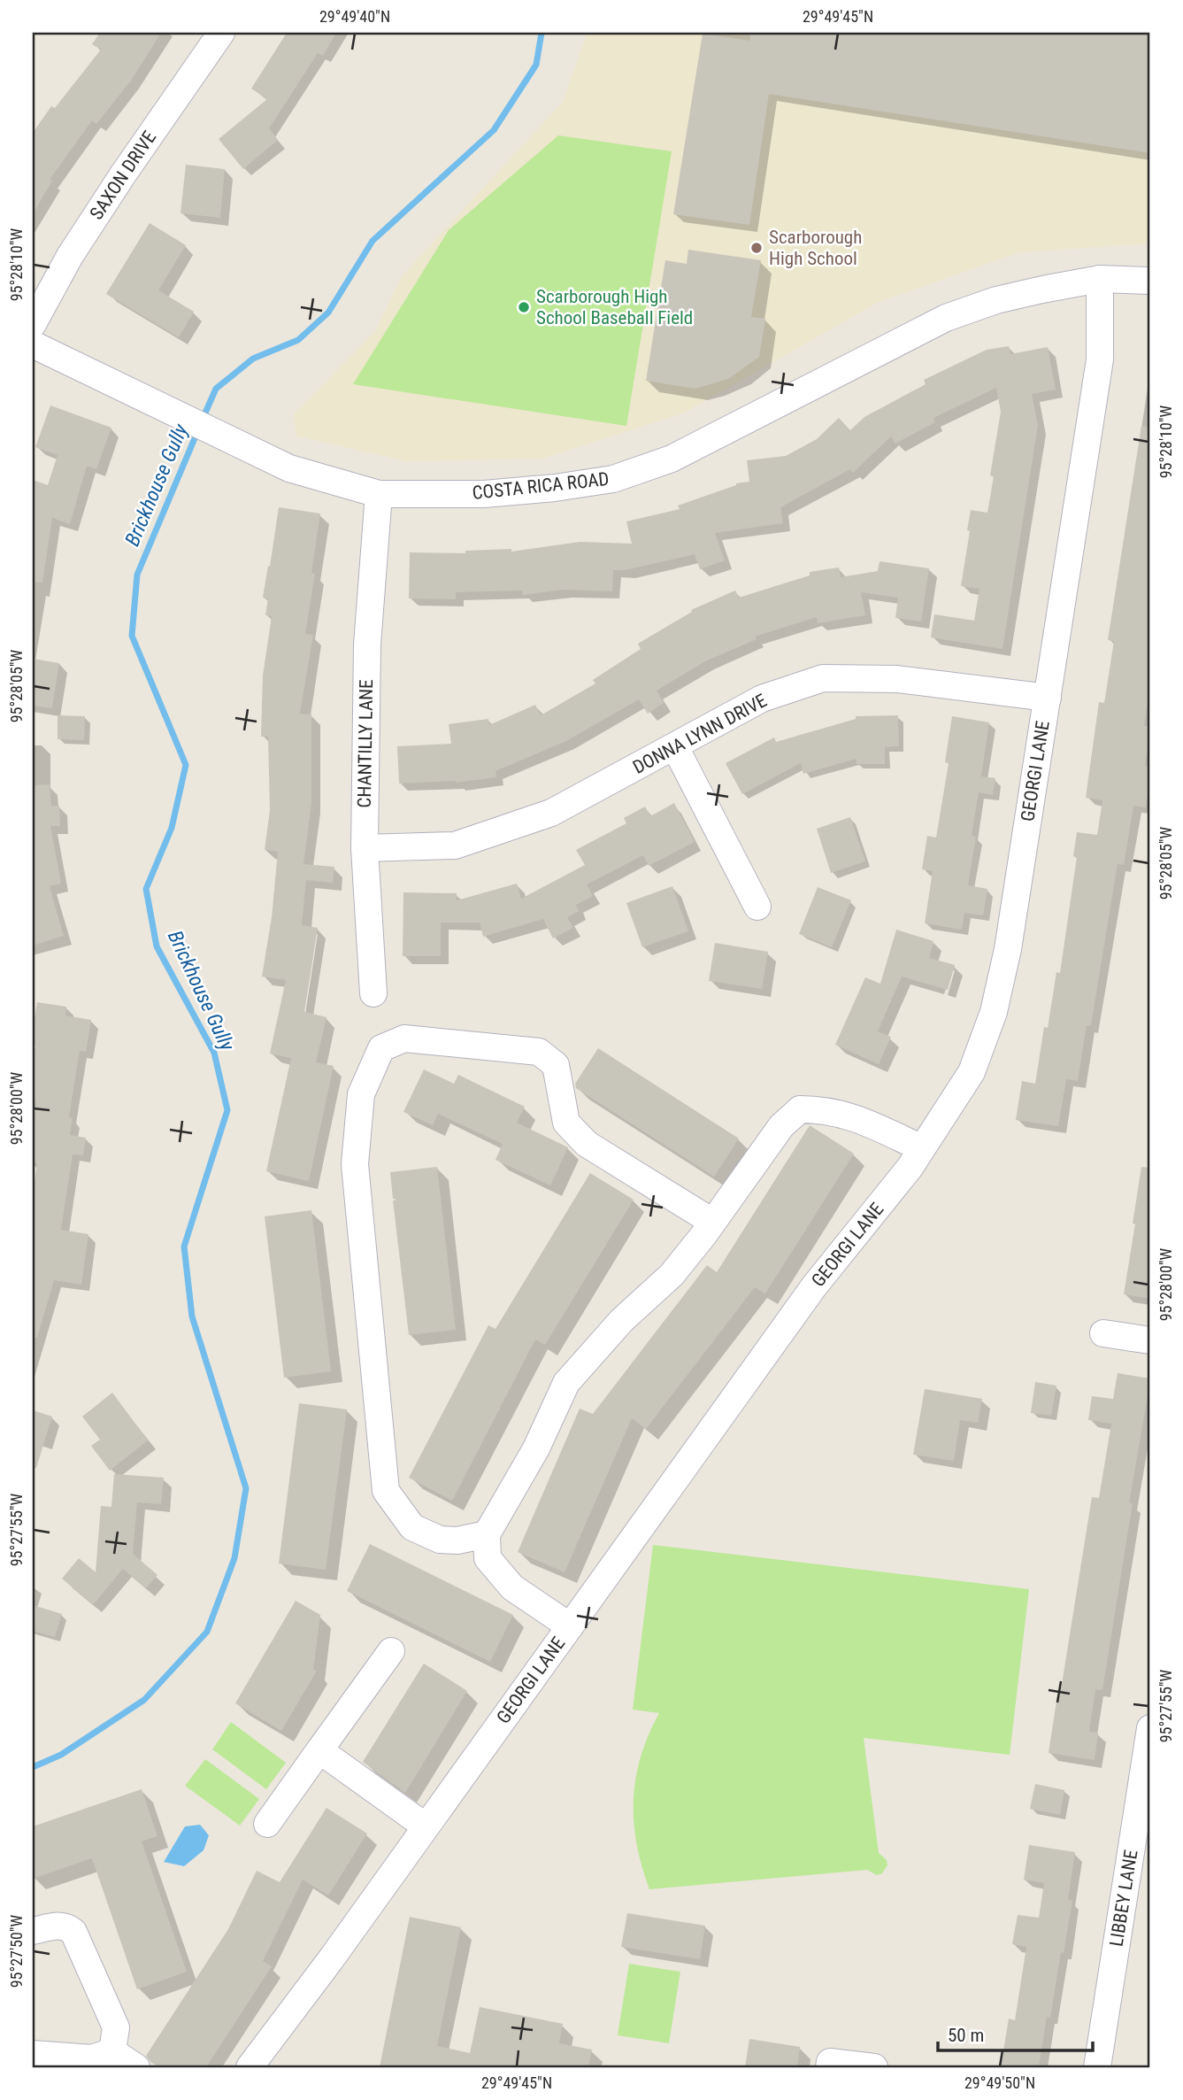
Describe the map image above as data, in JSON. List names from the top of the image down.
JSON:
{
  "streets": {
    "street": [
      "SAXON DRIVE",
      "COSTA RICA ROAD",
      "DONNA LYNN DRIVE",
      "CHANTILLY LANE",
      "GEORGI LANE",
      "LIBBEY LANE"
    ]
  },
  "crossings": [
    ["COSTA RICA ROAD", "CHANTILLY LANE"],
    ["COSTA RICA ROAD", "GEORGI LANE"],
    ["DONNA LYNN DRIVE", "CHANTILLY LANE"],
    ["DONNA LYNN DRIVE", "GEORGI LANE"]
  ],
  "water": ["Brickhouse Gully"],
  "places": ["Scarborough High School", "Scarborough High School Baseball Field"],
  "scale_bar": "50 m",
  "coordinates": [
    "29°49'40\"N",
    "29°49'45\"N",
    "95°28'10\"W",
    "95°28'05\"W",
    "95°28'00\"W",
    "95°27'55\"W",
    "95°27'50\"W",
    "29°49'50\"N"
  ]
}
